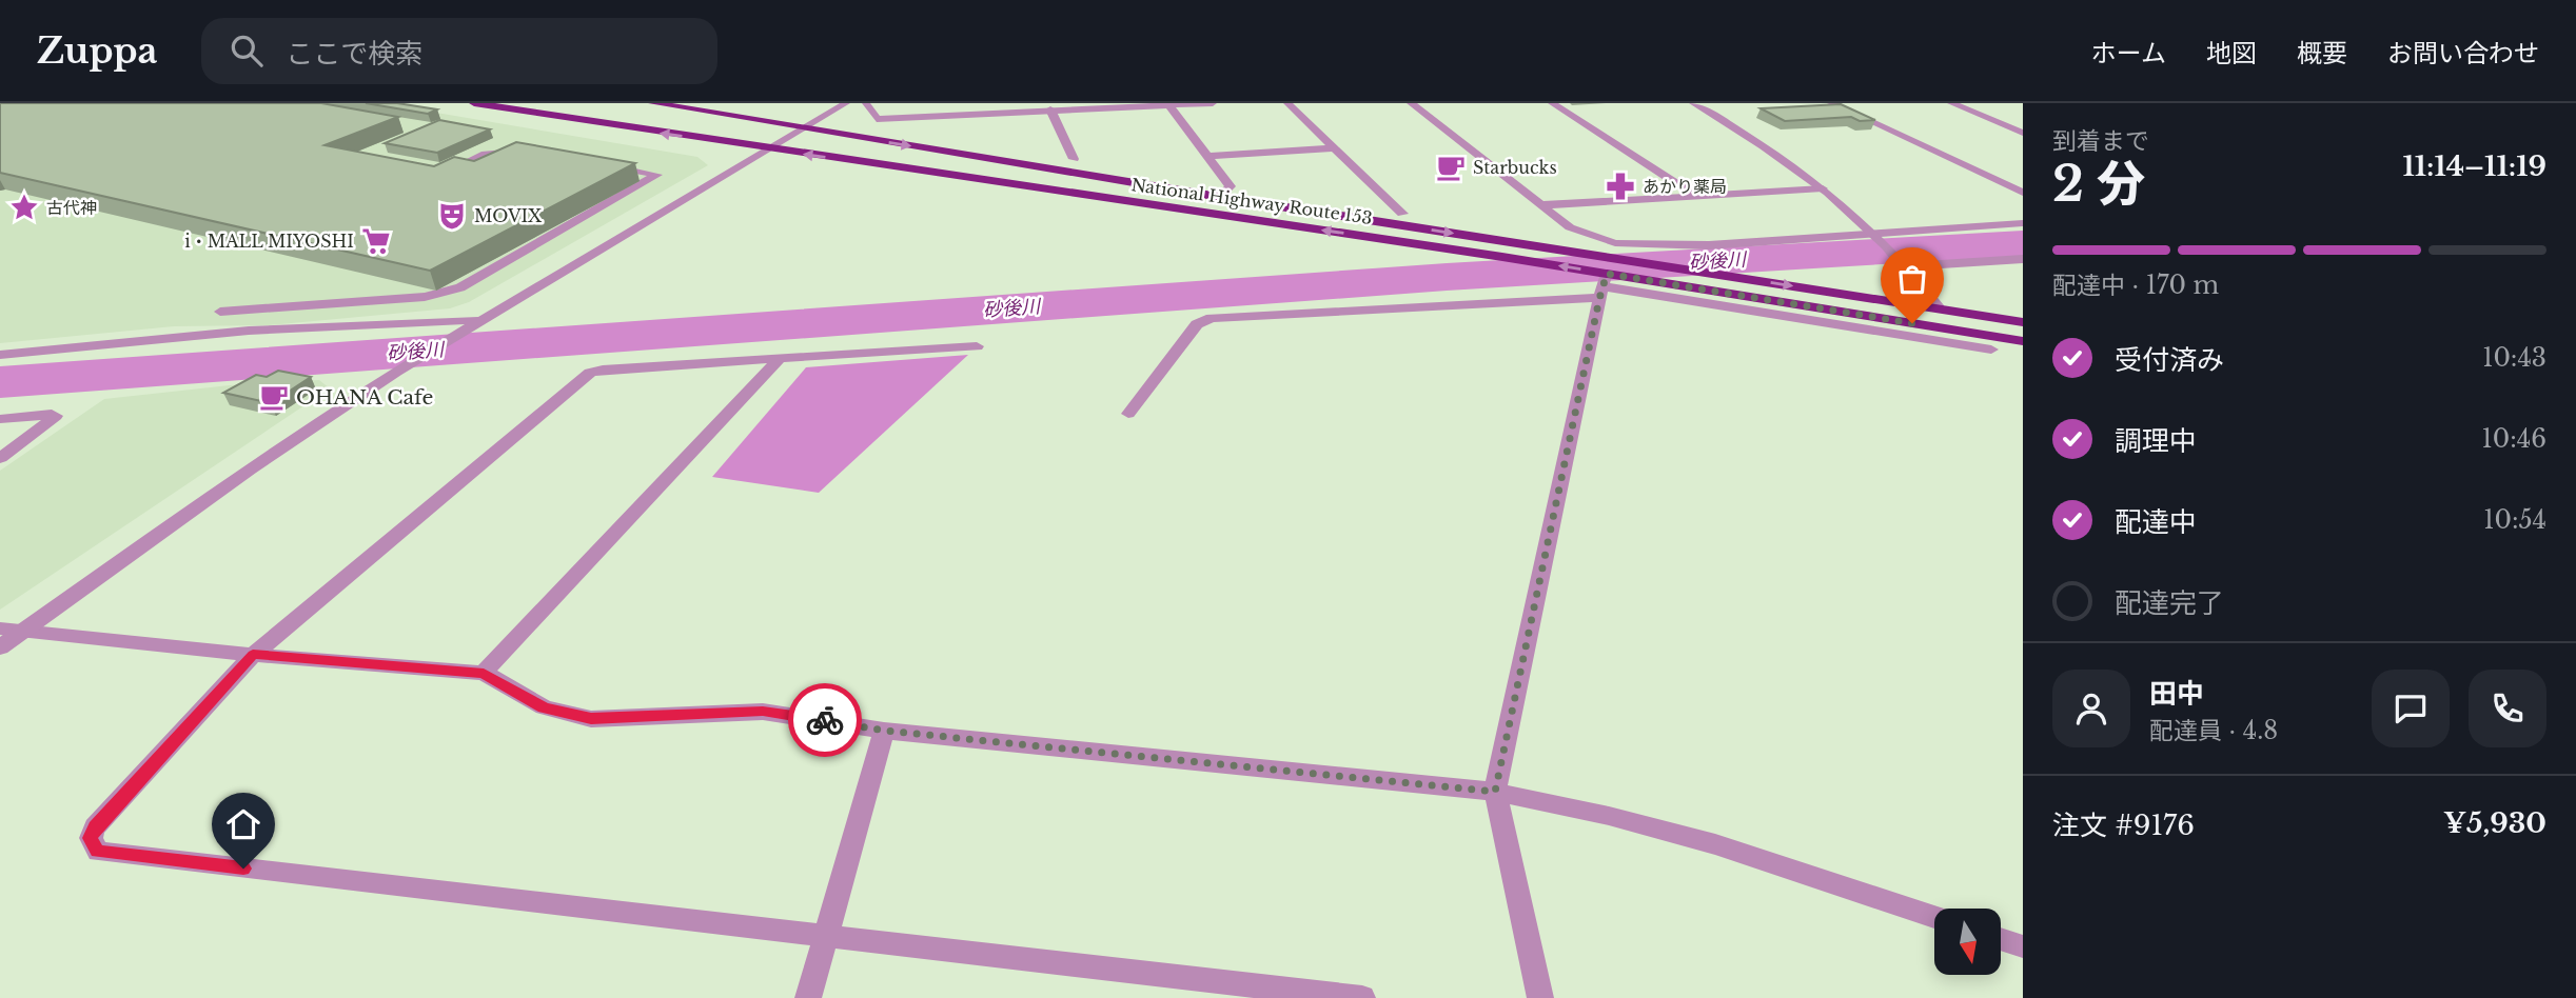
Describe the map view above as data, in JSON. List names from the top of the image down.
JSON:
{
  "streets": {
    "highway": ["National Highway Route 153"]
  },
  "water": ["砂後川"],
  "places": {
    "cafe": ["Starbucks", "OHANA Cafe"],
    "pharmacy": ["あかり薬局"],
    "place": ["古代神"],
    "theatre": ["MOVIX"],
    "supermarket": ["i・MALL MIYOSHI"]
  },
  "north": "bottom",
  "page": {
    "header": "Zuppa",
    "search": "ここで検索",
    "nav": [
      "ホーム",
      "地図",
      "概要",
      "お問い合わせ"
    ],
    "heading": ["2 分", "到着まで", "11:14–11:19"],
    "panel": [
      "田中",
      "配達員 · 4.8",
      "注文 #9176",
      "¥5,930"
    ],
    "bar": "配達中 · 170 m",
    "list": [
      ["受付済み", "10:43"],
      ["調理中", "10:46"],
      ["配達中", "10:54"],
      "配達完了"
    ]
  }
}
